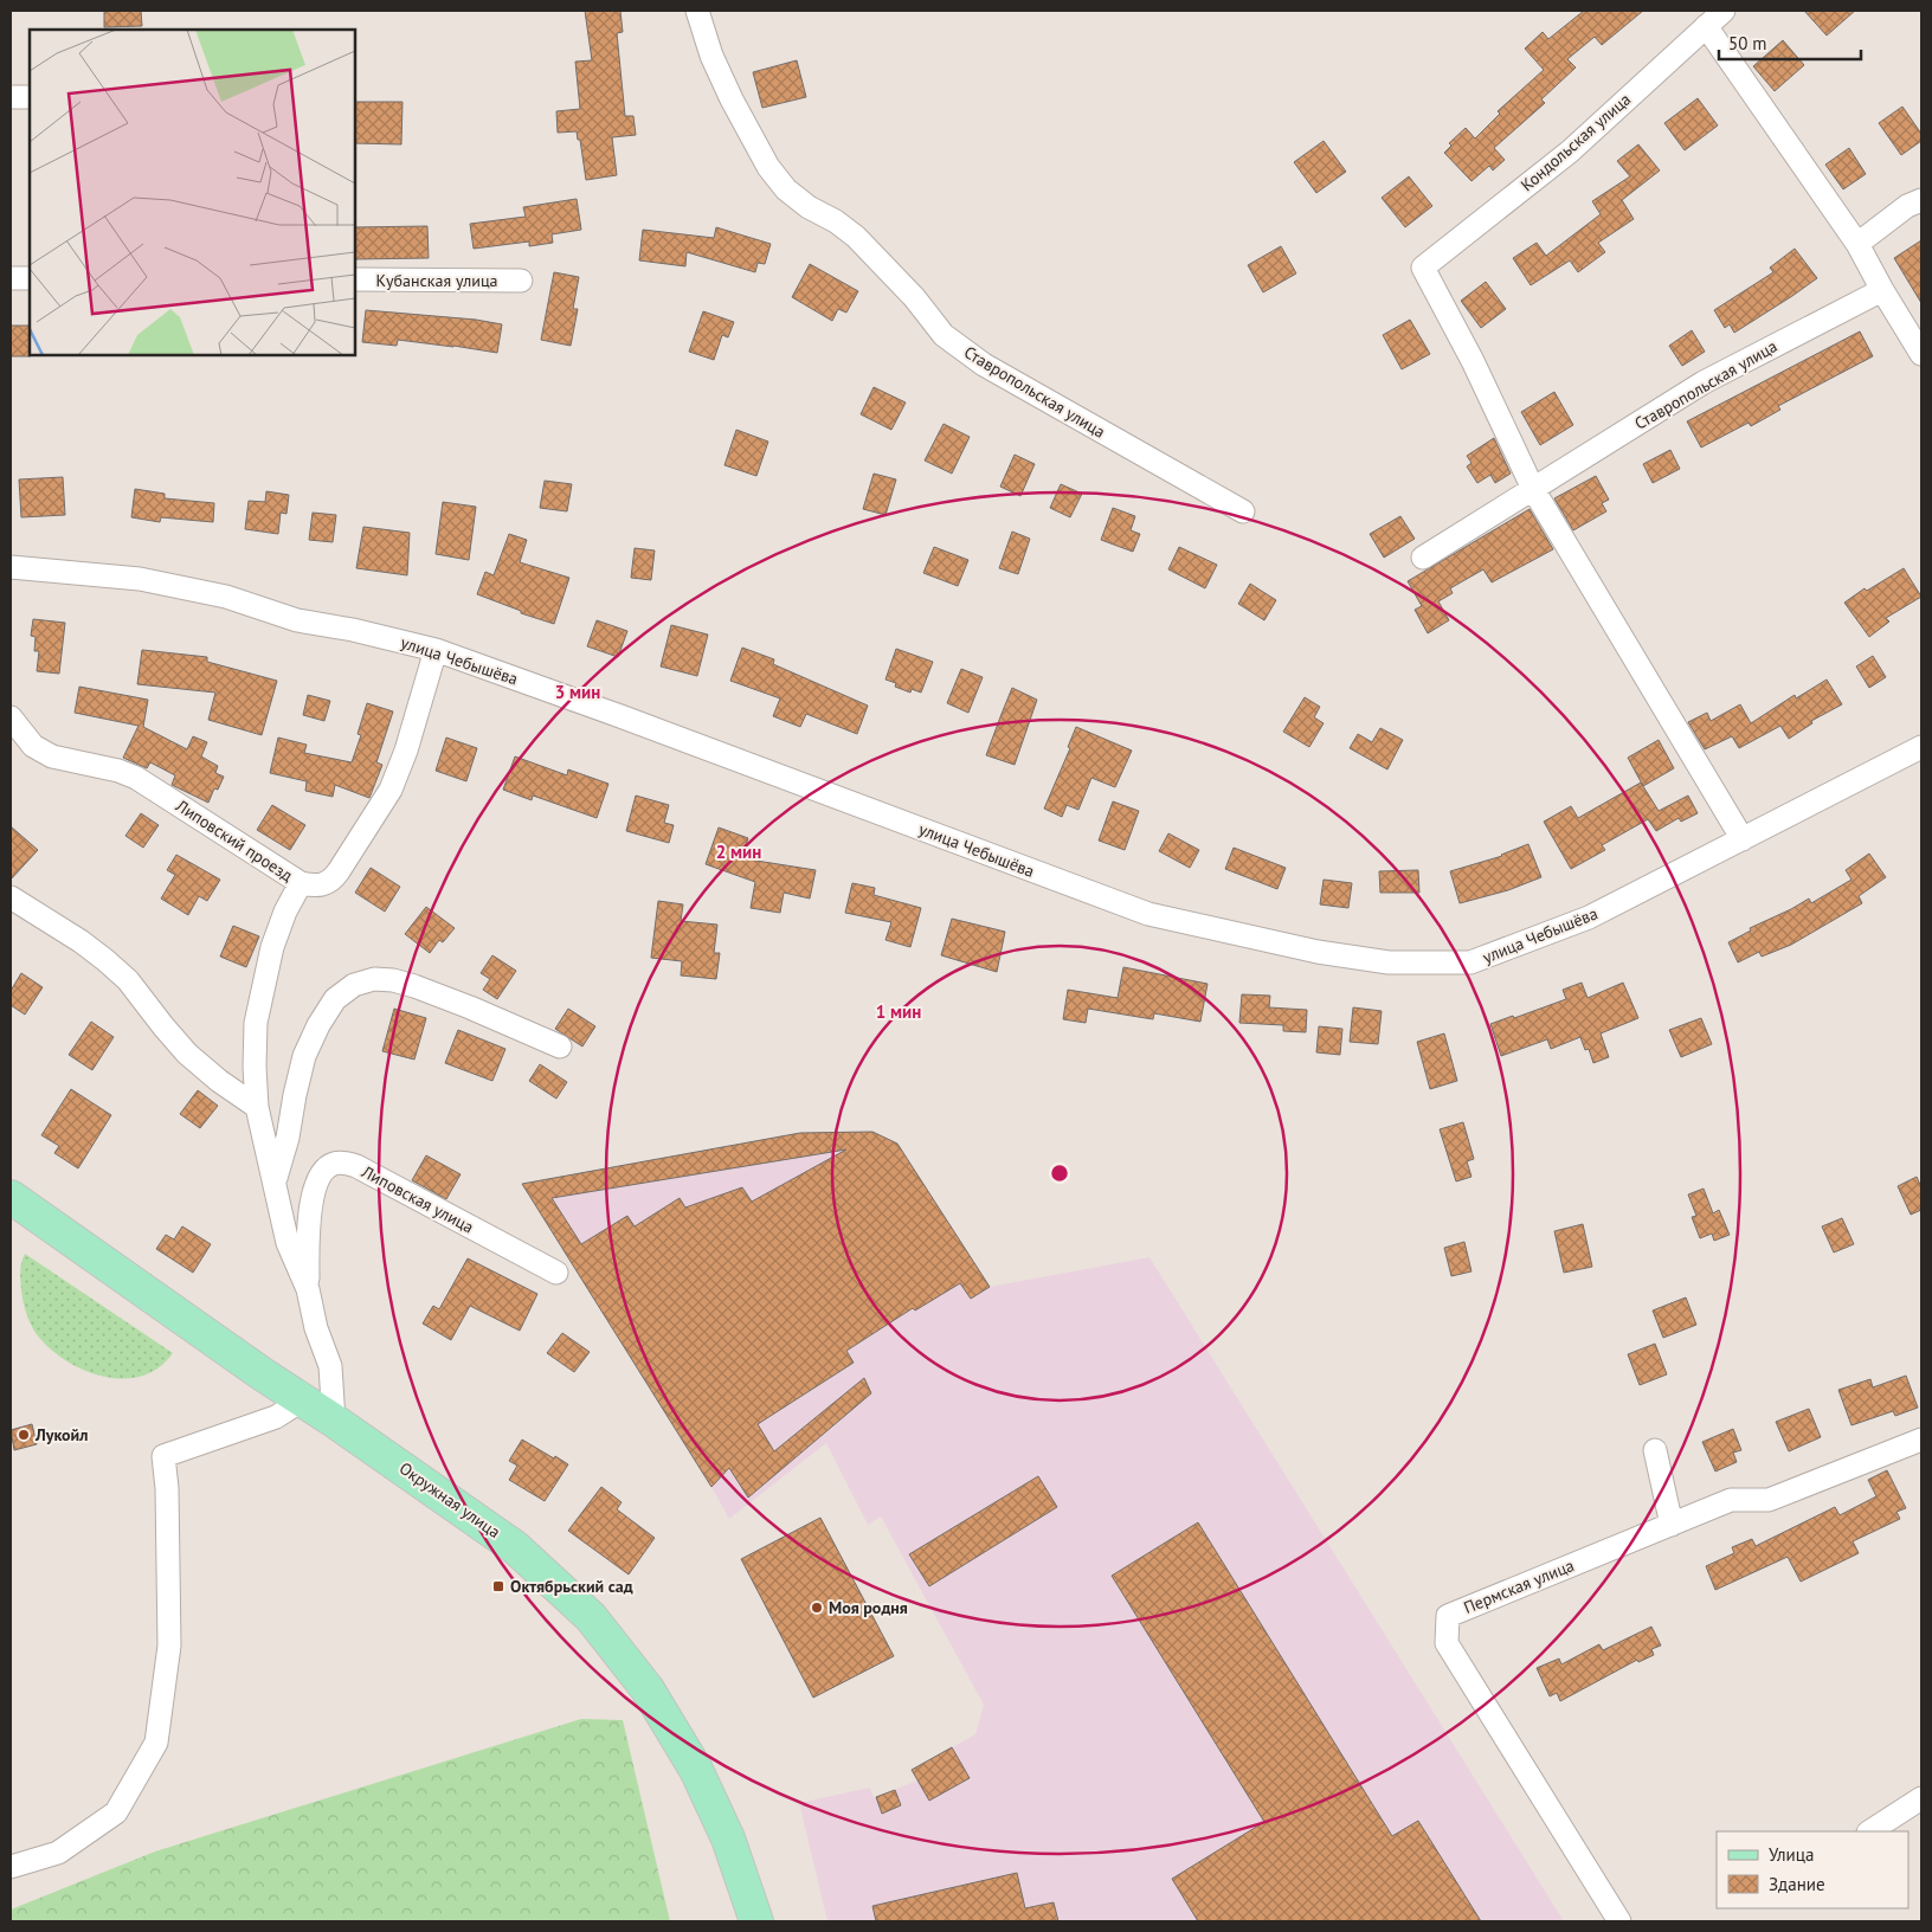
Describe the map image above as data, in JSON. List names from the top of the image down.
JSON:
{
  "streets": {
    "main road": ["Окружная улица"],
    "street": [
      "Кондольская улица",
      "Кубанская улица",
      "Ставропольская улица",
      "улица Чебышёва",
      "Липовский проезд",
      "Липовская улица",
      "Пермская улица"
    ]
  },
  "crossings": [
    ["Кондольская улица", "Ставропольская улица"],
    ["улица Чебышёва", "Липовский проезд"]
  ],
  "places": {
    "other": ["Лукойл", "Моя родня"],
    "transit": ["Октябрьский сад"]
  },
  "legend": ["Улица", "Здание"],
  "scale_bar": "50 m",
  "rings": ["3 мин", "2 мин", "1 мин"]
}
